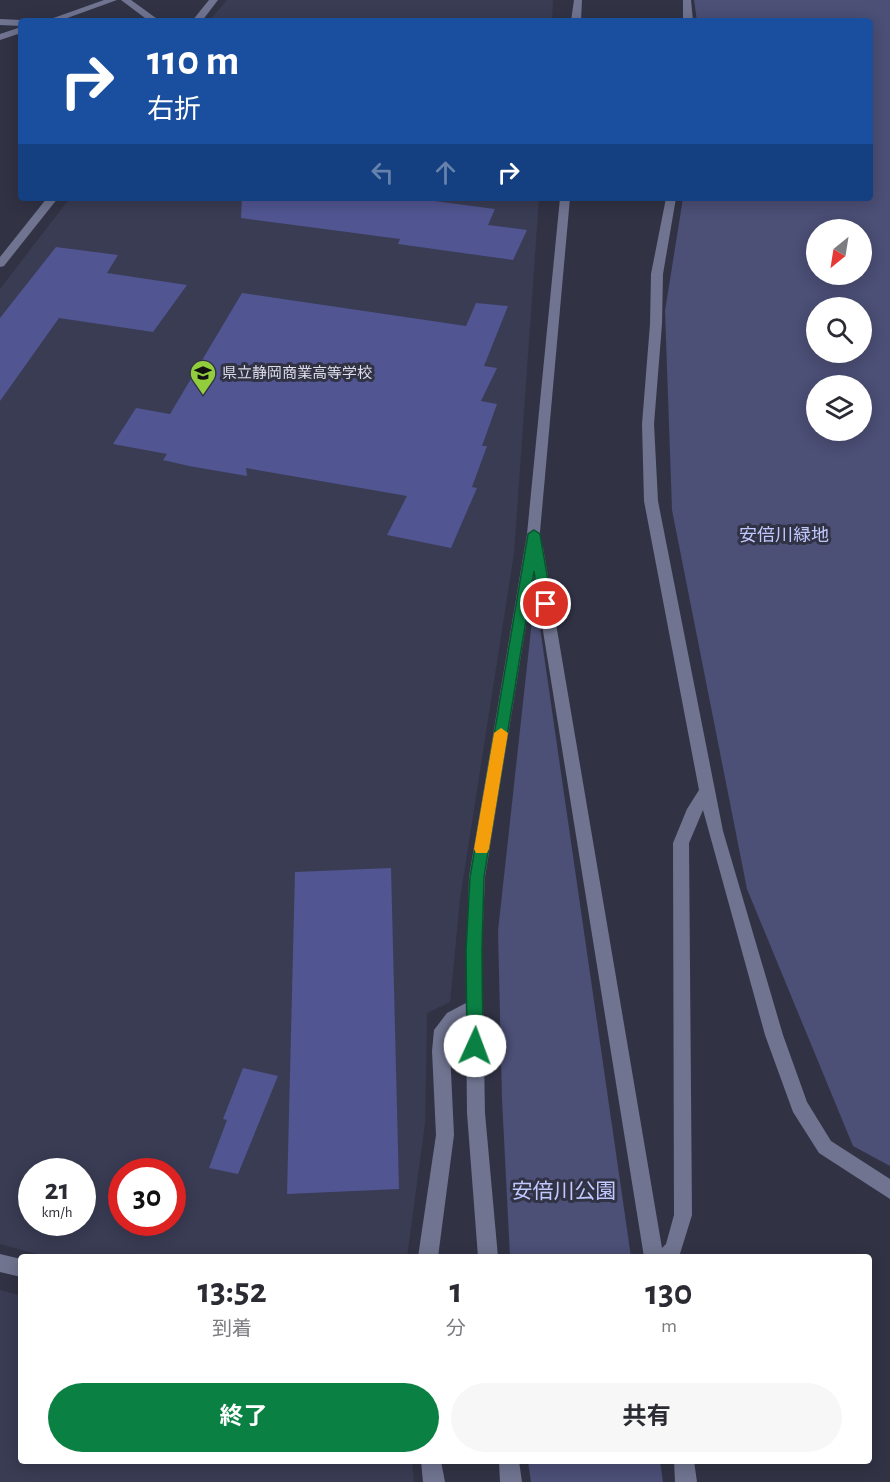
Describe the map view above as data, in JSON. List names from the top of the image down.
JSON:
{
  "parks": ["安倍川緑地", "安倍川公園"],
  "places": {
    "school or university": ["県立静岡商業高等学校"]
  },
  "north": "bottom left",
  "page": {
    "turn": ["110 m", "右折"],
    "speed": "21 km/h",
    "limit": "30",
    "eta": [
      "13:52",
      "到着",
      "1",
      "分",
      "130",
      "m"
    ],
    "buttons": ["終了", "共有"]
  }
}
